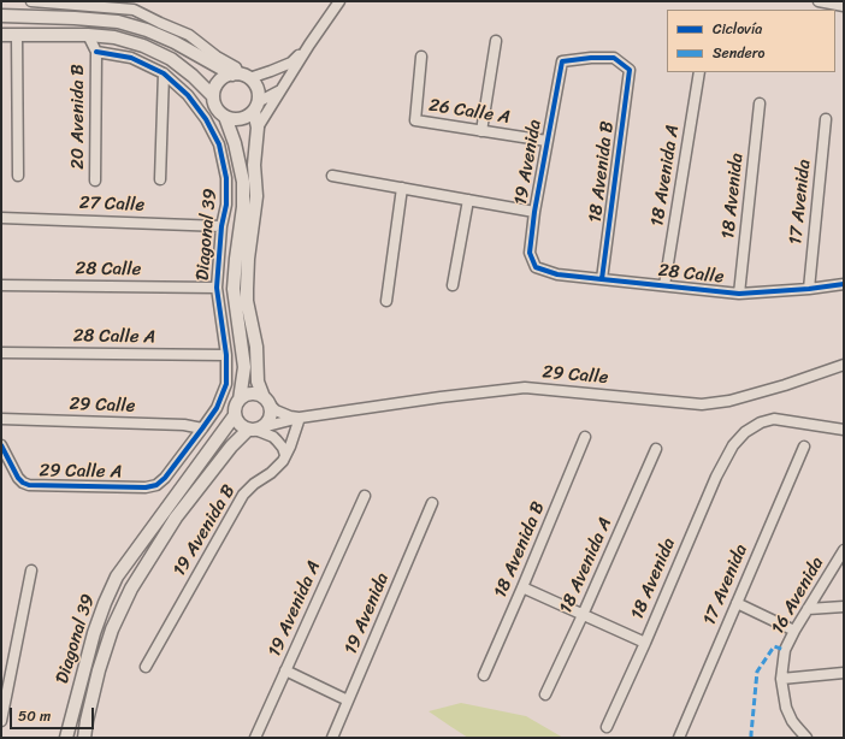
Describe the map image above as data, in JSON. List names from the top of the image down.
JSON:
{
  "streets": {
    "street": [
      "26 Calle A",
      "20 Avenida B",
      "19 Avenida",
      "18 Avenida B",
      "18 Avenida A",
      "18 Avenida",
      "17 Avenida",
      "27 Calle",
      "Diagonal 39",
      "28 Calle",
      "28 Calle A",
      "29 Calle",
      "29 Calle A",
      "19 Avenida B",
      "16 Avenida",
      "19 Avenida A"
    ]
  },
  "crossings": [
    ["26 Calle A", "19 Avenida"],
    ["20 Avenida B", "Diagonal 39"],
    ["19 Avenida", "18 Avenida B"],
    ["19 Avenida", "28 Calle"],
    ["18 Avenida B", "28 Calle"],
    ["18 Avenida A", "28 Calle"],
    ["18 Avenida", "28 Calle"],
    ["17 Avenida", "28 Calle"],
    ["27 Calle", "Diagonal 39"],
    ["Diagonal 39", "28 Calle"],
    ["Diagonal 39", "28 Calle A"],
    ["Diagonal 39", "29 Calle"],
    ["Diagonal 39", "29 Calle A"],
    ["29 Calle", "19 Avenida B"]
  ],
  "legend": ["Ciclovía", "Sendero"],
  "scale_bar": "50 m"
}
